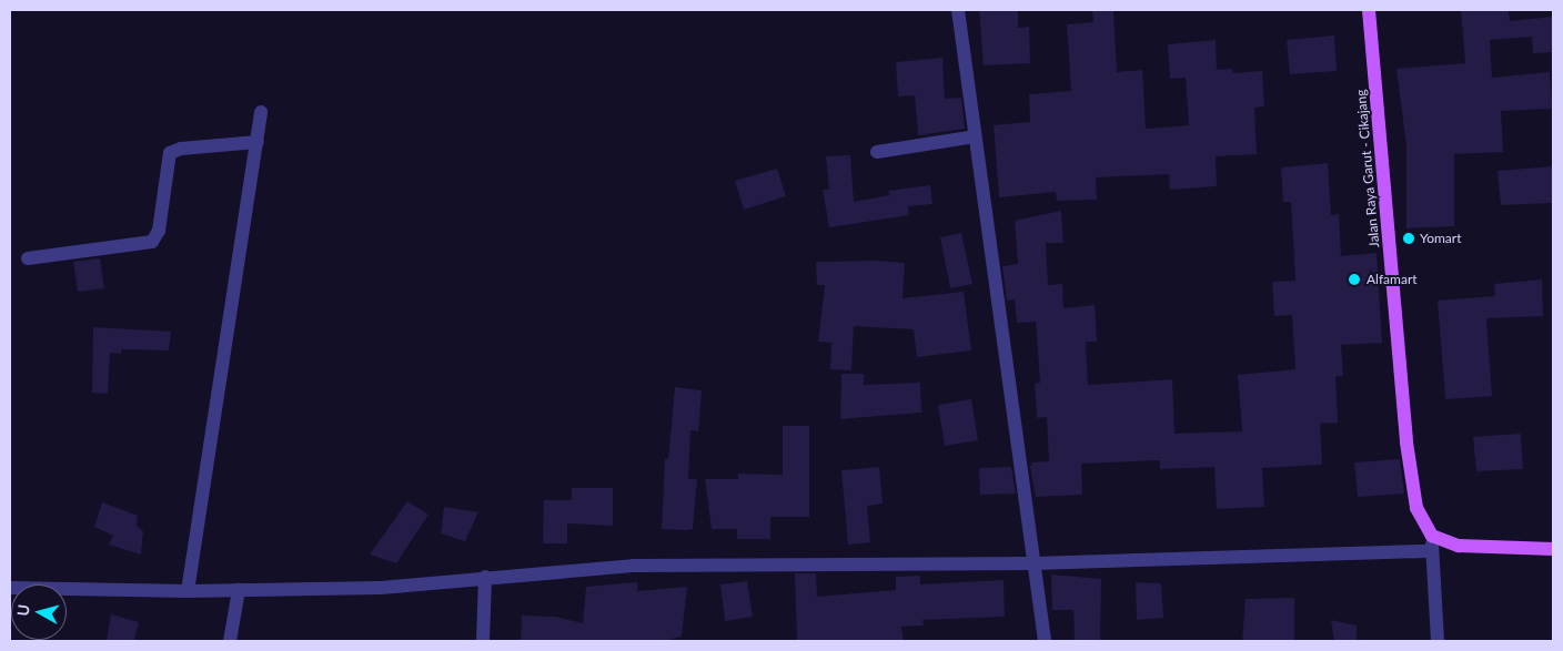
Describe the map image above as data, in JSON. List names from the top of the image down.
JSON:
{
  "streets": {
    "main road": ["Jalan Raya Garut - Cikajang"]
  },
  "places": ["Yomart", "Alfamart"],
  "north": "left"
}
